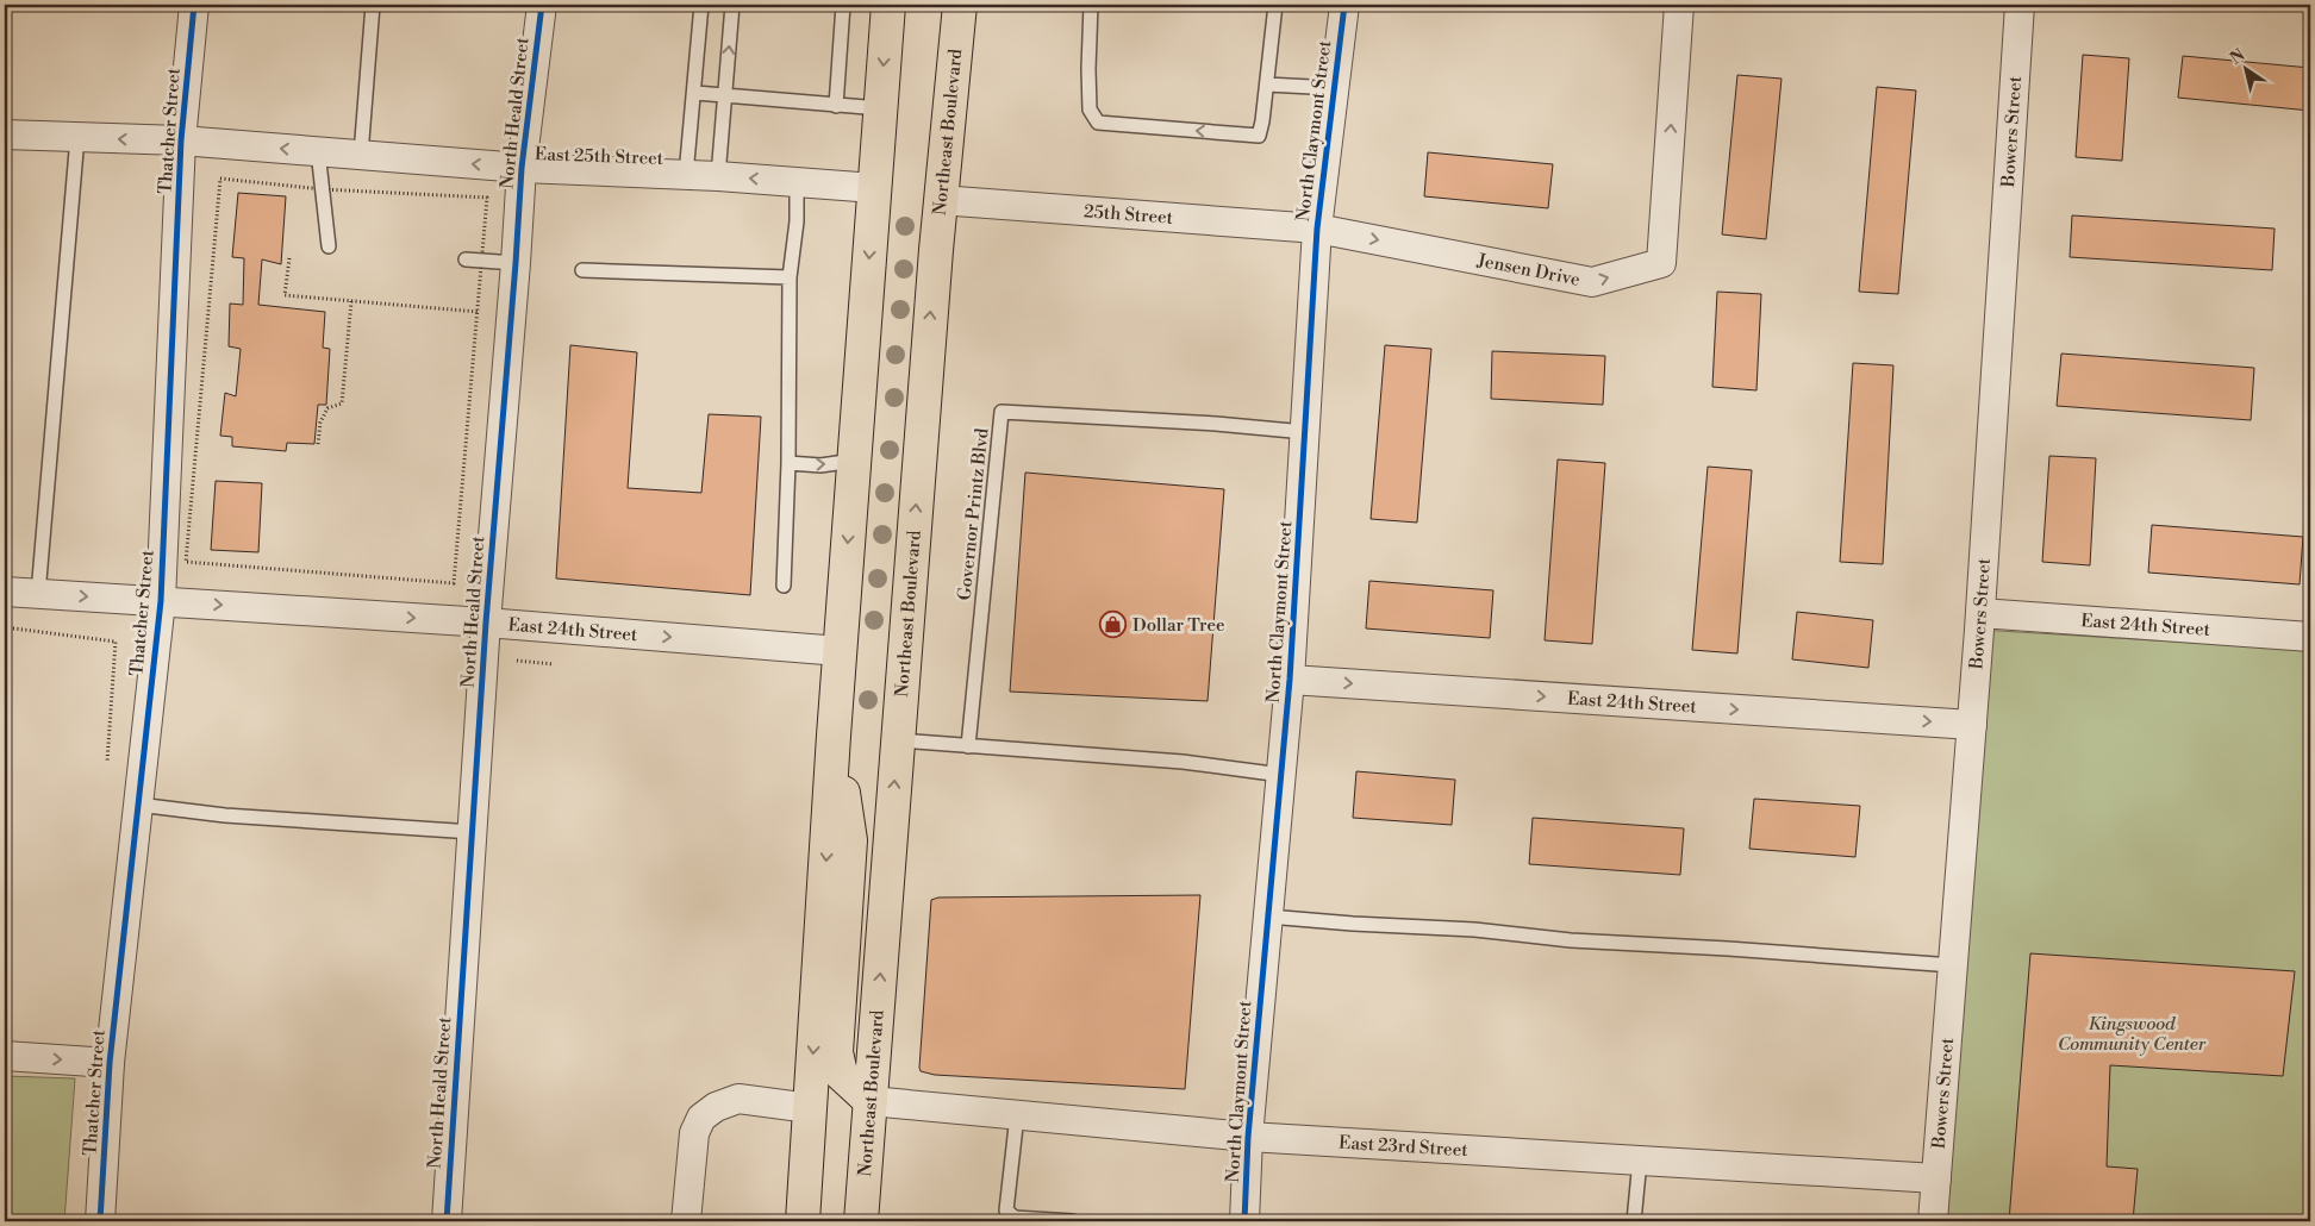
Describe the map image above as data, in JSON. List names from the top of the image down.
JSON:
{
  "streets": {
    "main road": ["Northeast Boulevard"],
    "street": [
      "North Heald Street",
      "Thatcher Street",
      "North Claymont Street",
      "Bowers Street",
      "East 25th Street",
      "25th Street",
      "Jensen Drive",
      "East 24th Street",
      "East 23rd Street"
    ],
    "lane": ["Governor Printz Blvd"]
  },
  "crossings": [
    ["North Heald Street", "East 25th Street"],
    ["North Heald Street", "East 24th Street"],
    ["Thatcher Street", "East 25th Street"],
    ["Thatcher Street", "East 24th Street"],
    ["North Claymont Street", "25th Street"],
    ["North Claymont Street", "Jensen Drive"],
    ["North Claymont Street", "Governor Printz Blvd"],
    ["North Claymont Street", "East 24th Street"],
    ["North Claymont Street", "East 23rd Street"],
    ["Northeast Boulevard", "25th Street"],
    ["Northeast Boulevard", "East 23rd Street"],
    ["Bowers Street", "East 24th Street"],
    ["Bowers Street", "East 23rd Street"],
    ["25th Street", "Jensen Drive"]
  ],
  "one_way": ["East 25th Street", "East 24th Street"],
  "parks": ["Kingswood Community Center"],
  "places": {
    "shop": ["Dollar Tree"]
  },
  "north": "top left"
}
